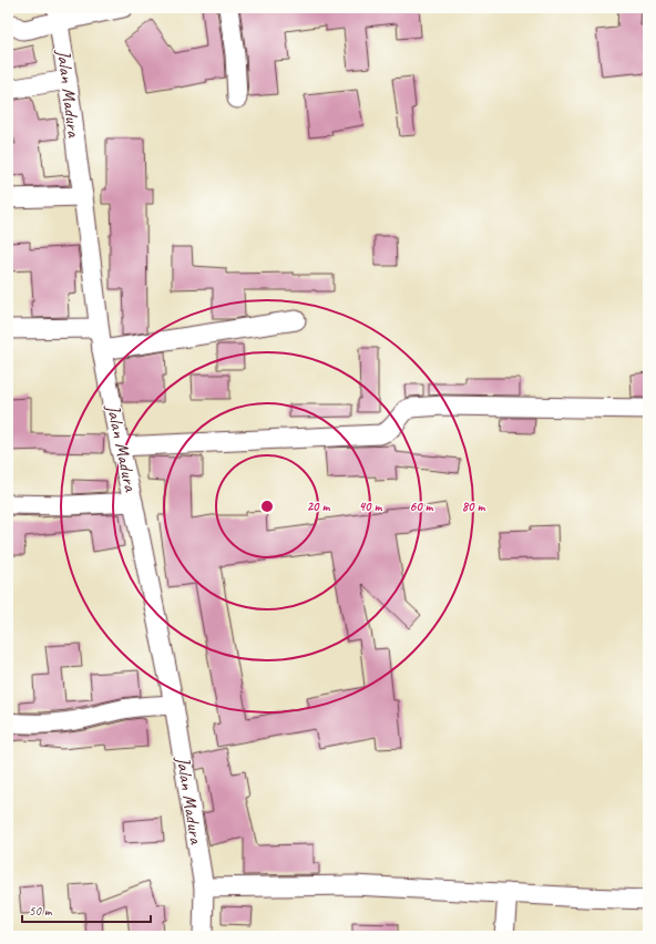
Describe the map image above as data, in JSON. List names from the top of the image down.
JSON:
{
  "streets": {
    "street": ["Jalan Madura"]
  },
  "scale_bar": "50 m",
  "rings": [
    "20 m",
    "40 m",
    "60 m",
    "80 m"
  ]
}
